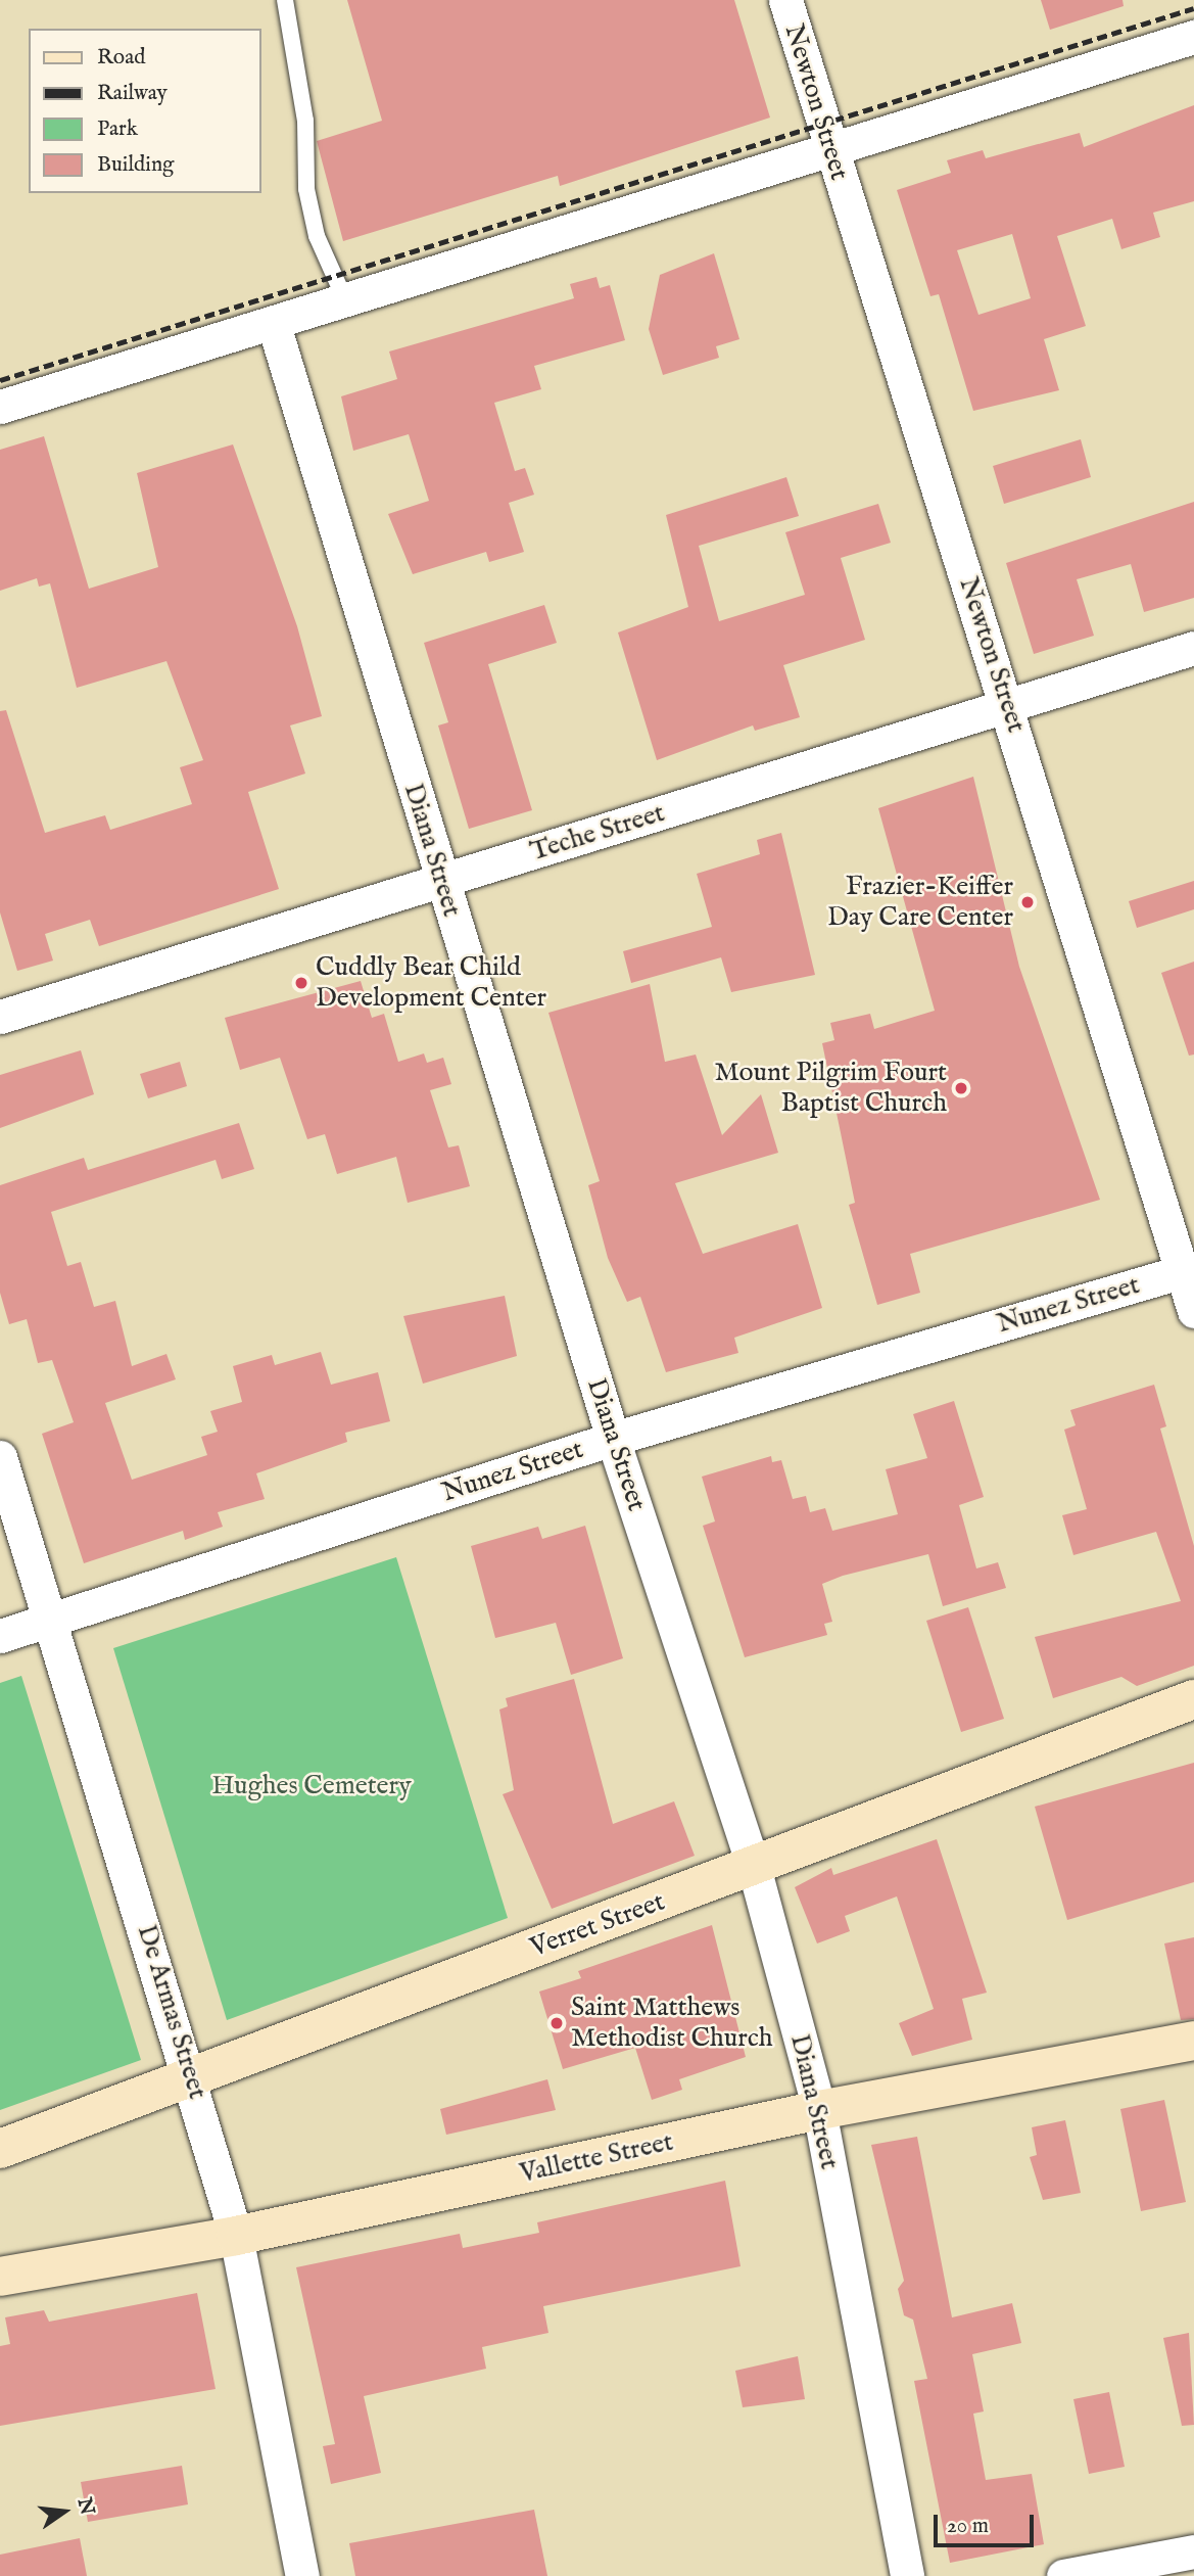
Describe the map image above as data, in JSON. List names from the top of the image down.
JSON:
{
  "streets": {
    "main road": ["Verret Street", "Vallette Street"],
    "street": [
      "Newton Street",
      "Teche Street",
      "Diana Street",
      "Nunez Street",
      "De Armas Street"
    ]
  },
  "crossings": [
    ["Newton Street", "Teche Street"],
    ["Newton Street", "Nunez Street"],
    ["Teche Street", "Diana Street"],
    ["Diana Street", "Nunez Street"],
    ["Diana Street", "Verret Street"],
    ["Diana Street", "Vallette Street"],
    ["Nunez Street", "De Armas Street"],
    ["Verret Street", "De Armas Street"],
    ["De Armas Street", "Vallette Street"]
  ],
  "parks": ["Hughes Cemetery"],
  "places": [
    "Frazier-Keiffer Day Care Center",
    "Cuddly Bear Child Development Center",
    "Mount Pilgrim Fourt Baptist Church",
    "Saint Matthews Methodist Church"
  ],
  "legend": [
    "Road",
    "Railway",
    "Park",
    "Building"
  ],
  "scale_bar": "20 m",
  "north": "right"
}
